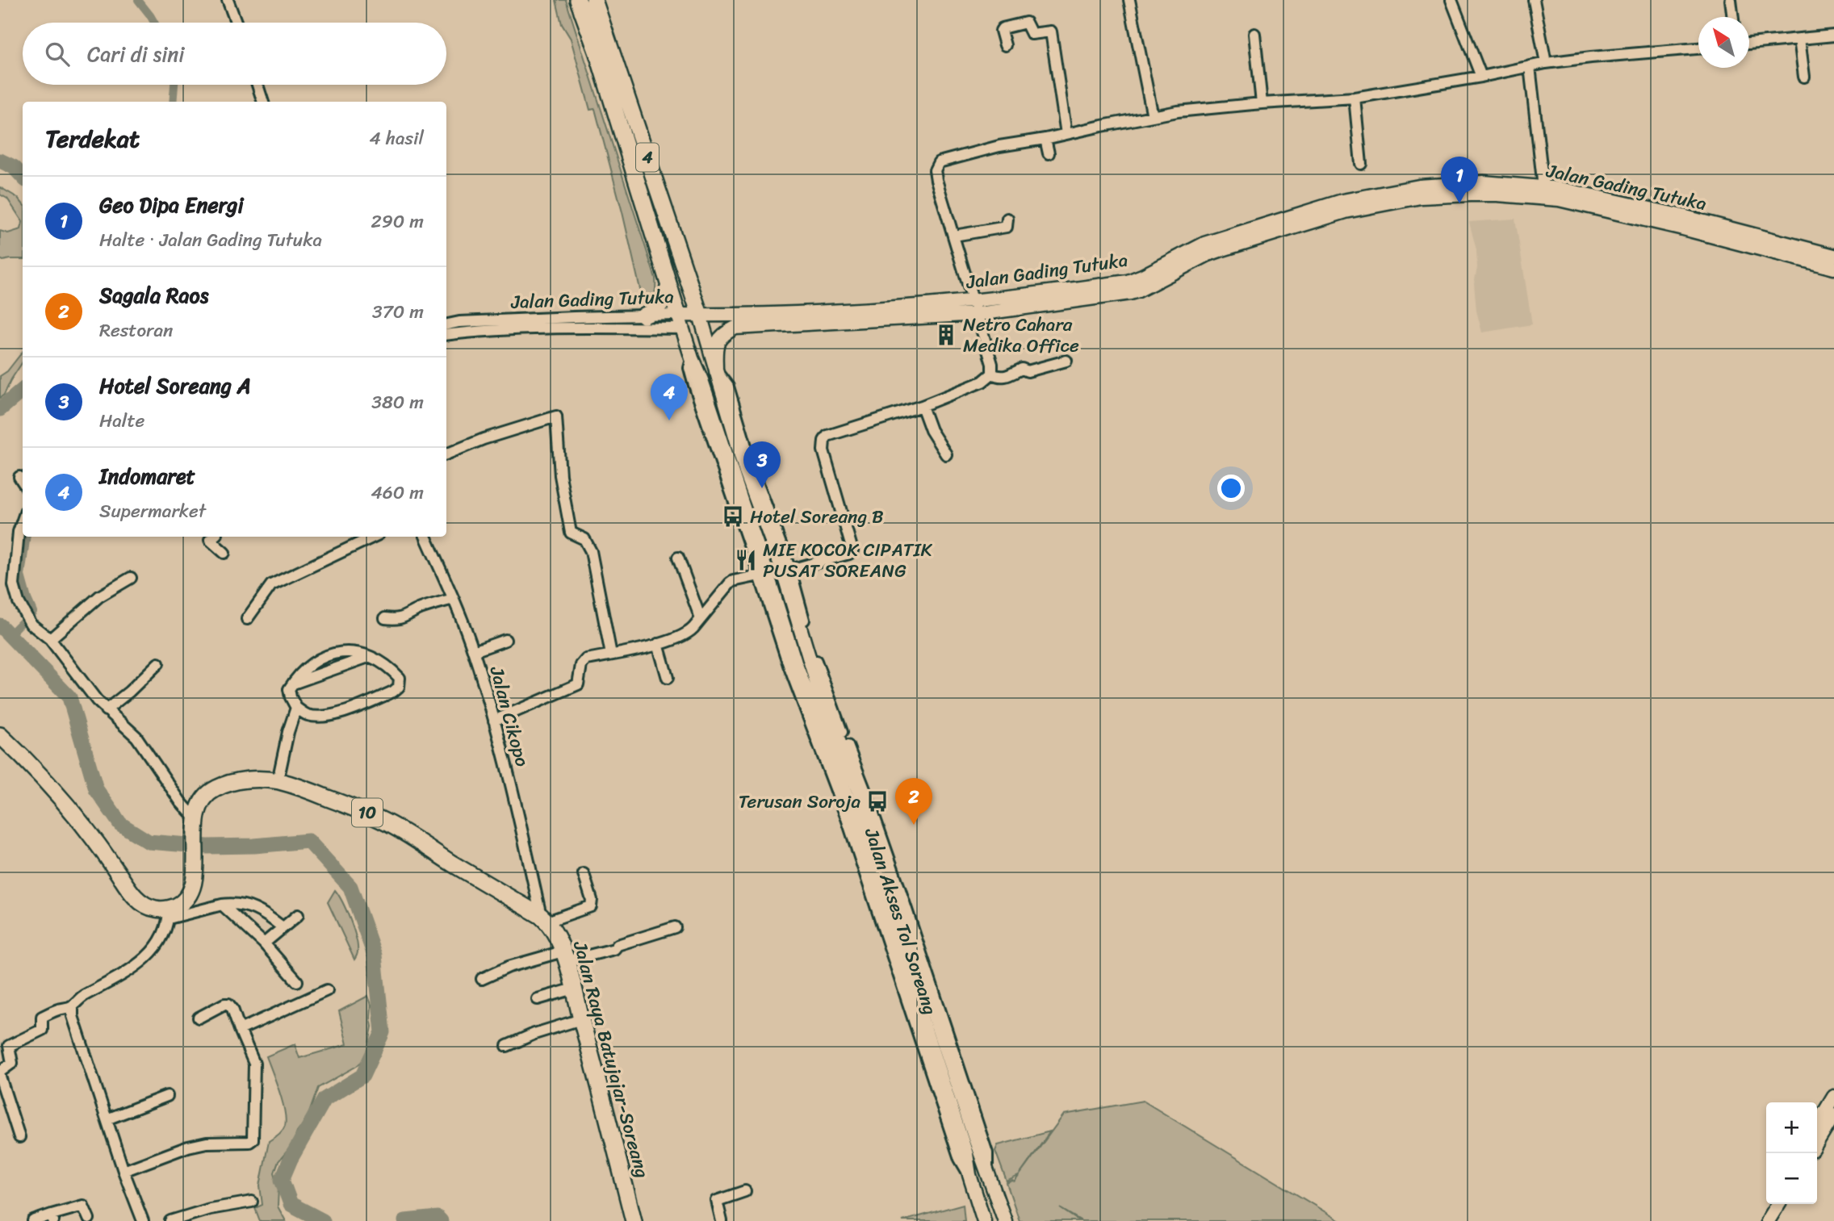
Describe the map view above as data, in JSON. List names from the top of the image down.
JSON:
{
  "streets": {
    "highway": ["4", "10", "Jalan Raya Batujajar-Soreang"],
    "main road": ["Jalan Gading Tutuka", "Jalan Akses Tol Soreang"],
    "street": ["Jalan Cikopo"]
  },
  "crossings": [
    ["4", "Jalan Gading Tutuka"],
    ["4", "Jalan Akses Tol Soreang"],
    ["Jalan Gading Tutuka", "Jalan Akses Tol Soreang"],
    ["Jalan Cikopo", "10"],
    ["Jalan Cikopo", "Jalan Raya Batujajar-Soreang"],
    ["10", "Jalan Raya Batujajar-Soreang"]
  ],
  "places": {
    "building": ["Netro Cahara Medika Office"],
    "bus stop": ["Hotel Soreang B", "Terusan Soroja"],
    "restaurant": ["MIE KOCOK CIPATIK PUSAT SOREANG"]
  },
  "north": "top left",
  "page": {
    "search": "Cari di sini",
    "heading": ["Terdekat", "4 hasil"],
    "pins": [
      "1",
      "4",
      "3",
      "2"
    ],
    "list": [
      {
        "mark": "1",
        "name": "Geo Dipa Energi",
        "note": "Halte · Jalan Gading Tutuka",
        "value": "290 m"
      },
      {
        "mark": "2",
        "name": "Sagala Raos",
        "note": "Restoran",
        "value": "370 m"
      },
      {
        "mark": "3",
        "name": "Hotel Soreang A",
        "note": "Halte",
        "value": "380 m"
      },
      {
        "mark": "4",
        "name": "Indomaret",
        "note": "Supermarket",
        "value": "460 m"
      }
    ],
    "map_buttons": ["+", "−"]
  }
}
